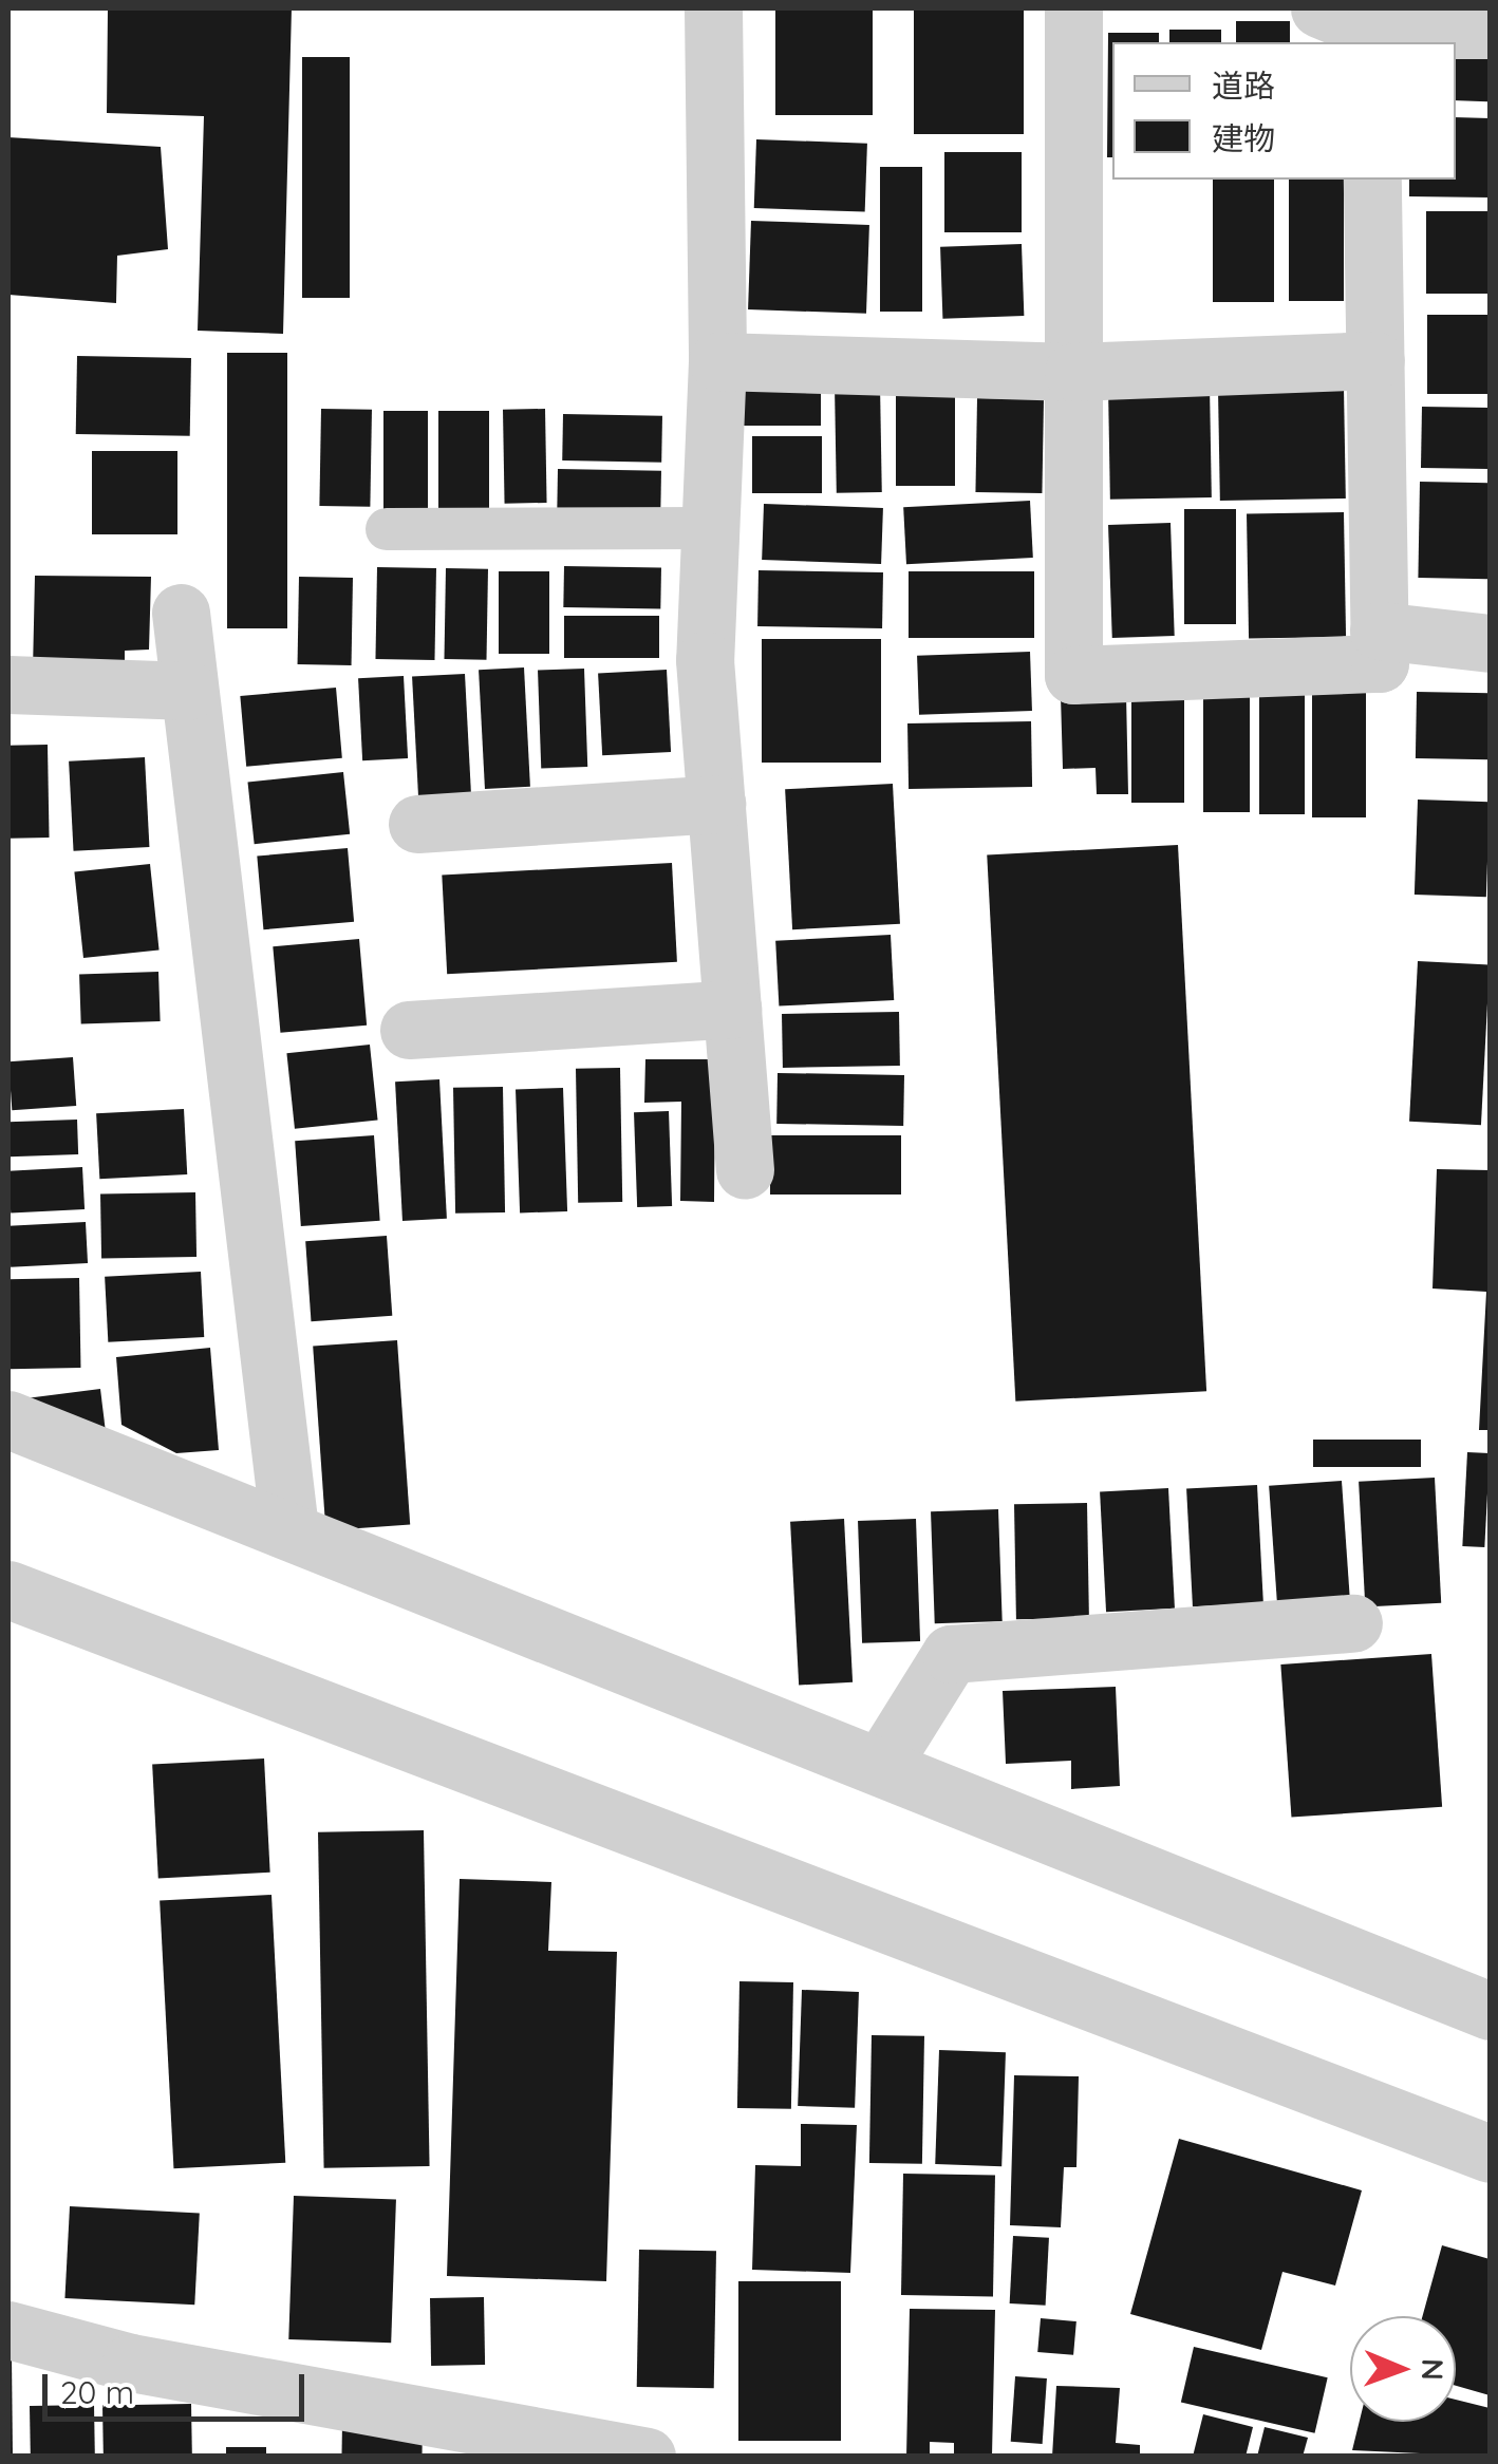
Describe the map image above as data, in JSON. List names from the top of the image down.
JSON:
{
  "legend": ["道路", "建物"],
  "scale_bar": "20 m",
  "north": "right"
}
